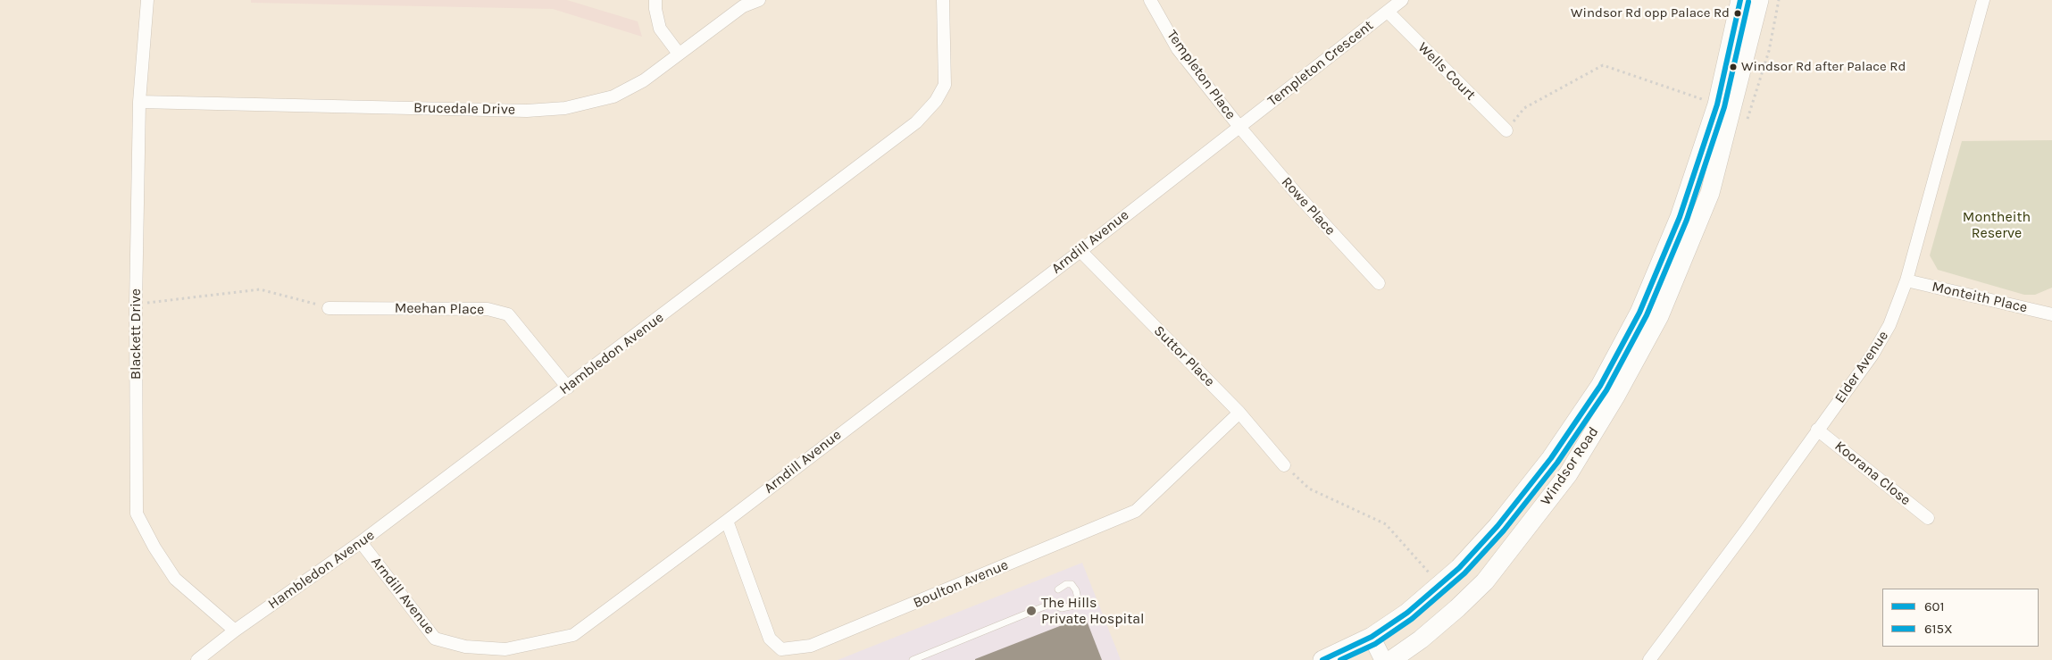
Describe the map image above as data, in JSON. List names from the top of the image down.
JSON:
{
  "streets": {
    "main road": ["Windsor Road"],
    "street": [
      "Templeton Crescent",
      "Wells Court",
      "Templeton Place",
      "Brucedale Drive",
      "Rowe Place",
      "Arndill Avenue",
      "Monteith Place",
      "Meehan Place",
      "Blackett Drive",
      "Hambledon Avenue",
      "Suttor Place",
      "Elder Avenue",
      "Koorana Close",
      "Boulton Avenue"
    ]
  },
  "crossings": [
    ["Templeton Crescent", "Wells Court"],
    ["Templeton Crescent", "Templeton Place"],
    ["Templeton Crescent", "Rowe Place"],
    ["Templeton Crescent", "Arndill Avenue"],
    ["Templeton Place", "Rowe Place"],
    ["Templeton Place", "Arndill Avenue"],
    ["Brucedale Drive", "Blackett Drive"],
    ["Rowe Place", "Arndill Avenue"],
    ["Arndill Avenue", "Hambledon Avenue"],
    ["Arndill Avenue", "Suttor Place"],
    ["Arndill Avenue", "Boulton Avenue"],
    ["Monteith Place", "Elder Avenue"],
    ["Meehan Place", "Hambledon Avenue"],
    ["Blackett Drive", "Hambledon Avenue"],
    ["Suttor Place", "Boulton Avenue"],
    ["Elder Avenue", "Koorana Close"]
  ],
  "parks": ["Montheith Reserve"],
  "places": ["Windsor Rd opp Palace Rd", "Windsor Rd after Palace Rd", "The Hills Private Hospital"],
  "lines": ["transit line 601", "transit line 615X"],
  "legend": ["601", "615X"]
}
